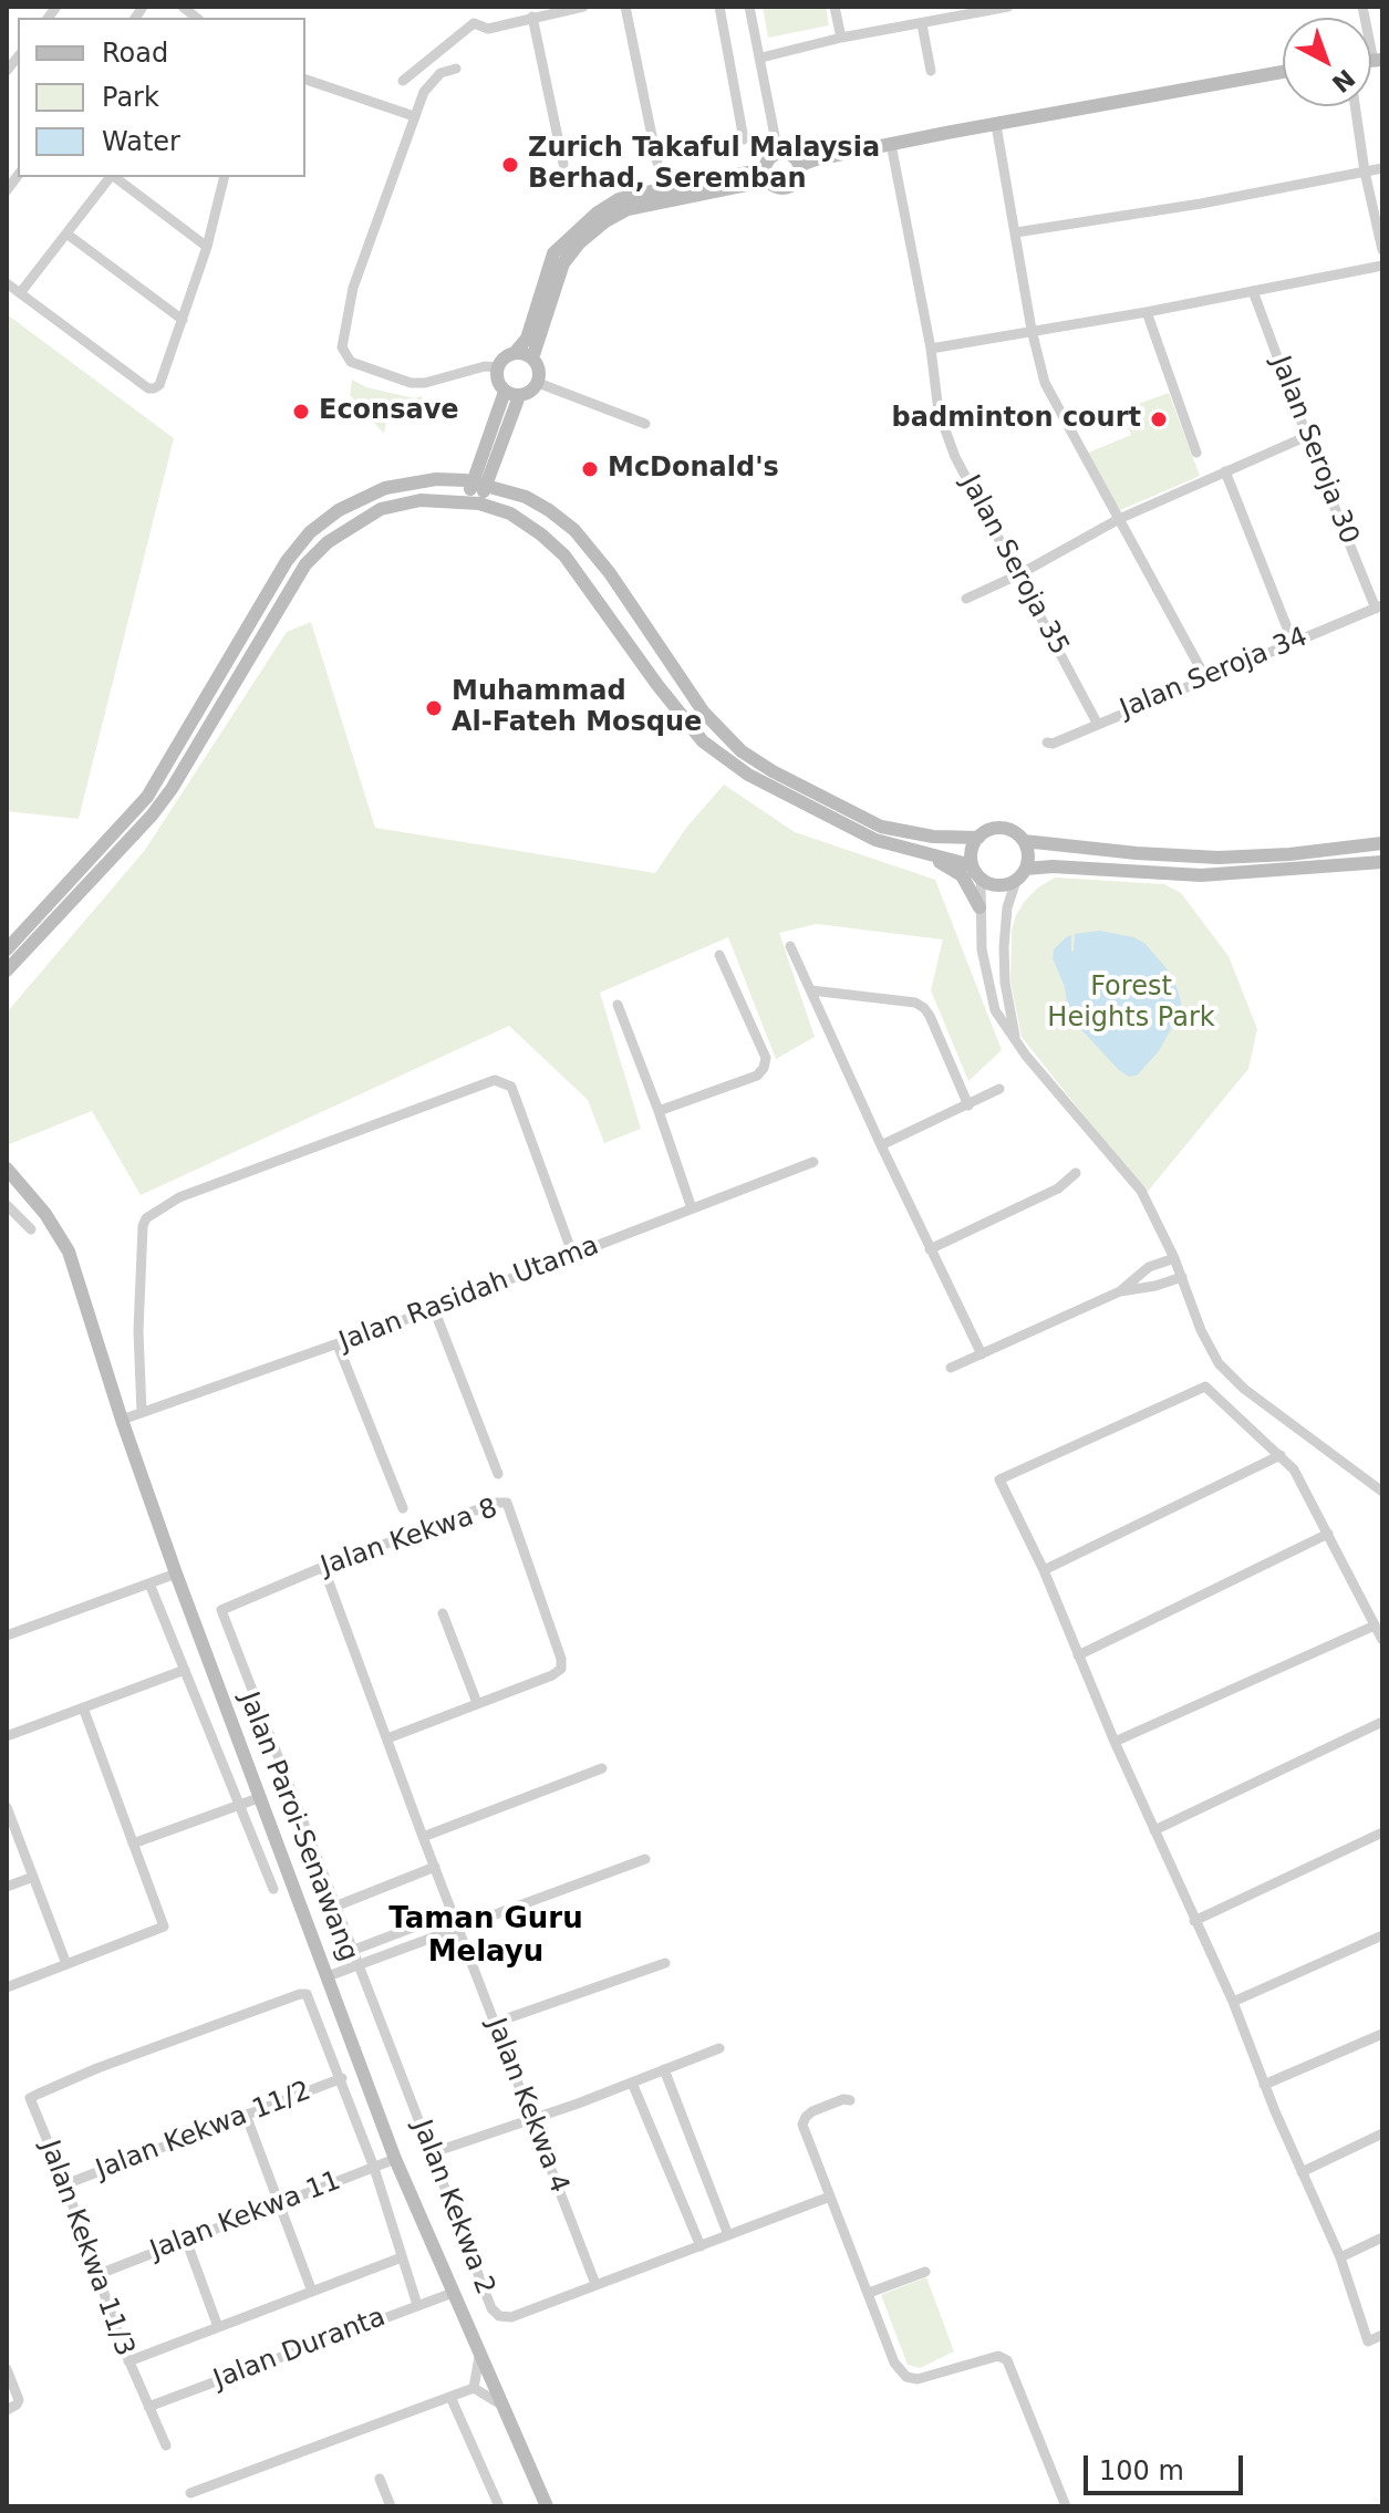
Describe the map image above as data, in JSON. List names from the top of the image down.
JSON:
{
  "streets": {
    "street": [
      "Jalan Seroja 30",
      "Jalan Seroja 35",
      "Jalan Seroja 34",
      "Jalan Rasidah Utama",
      "Jalan Kekwa 8",
      "Jalan Paroi-Senawang",
      "Jalan Kekwa 4",
      "Jalan Kekwa 11/2",
      "Jalan Kekwa 2",
      "Jalan Kekwa 11",
      "Jalan Kekwa 11/3",
      "Jalan Duranta"
    ]
  },
  "crossings": [
    ["Jalan Seroja 30", "Jalan Seroja 34"],
    ["Jalan Seroja 35", "Jalan Seroja 34"],
    ["Jalan Rasidah Utama", "Jalan Paroi-Senawang"],
    ["Jalan Kekwa 8", "Jalan Kekwa 4"],
    ["Jalan Kekwa 8", "Jalan Kekwa 2"],
    ["Jalan Paroi-Senawang", "Jalan Kekwa 11"],
    ["Jalan Paroi-Senawang", "Jalan Duranta"],
    ["Jalan Kekwa 4", "Jalan Kekwa 2"],
    ["Jalan Kekwa 11/2", "Jalan Kekwa 11/3"],
    ["Jalan Kekwa 11", "Jalan Kekwa 11/3"],
    ["Jalan Kekwa 11/3", "Jalan Duranta"]
  ],
  "districts": ["Taman Guru Melayu"],
  "parks": ["Forest Heights Park"],
  "places": [
    "Zurich Takaful Malaysia Berhad, Seremban",
    "Econsave",
    "badminton court",
    "McDonald's",
    "Muhammad Al-Fateh Mosque"
  ],
  "legend": ["Road", "Park", "Water"],
  "scale_bar": "100 m",
  "north": "bottom right"
}
